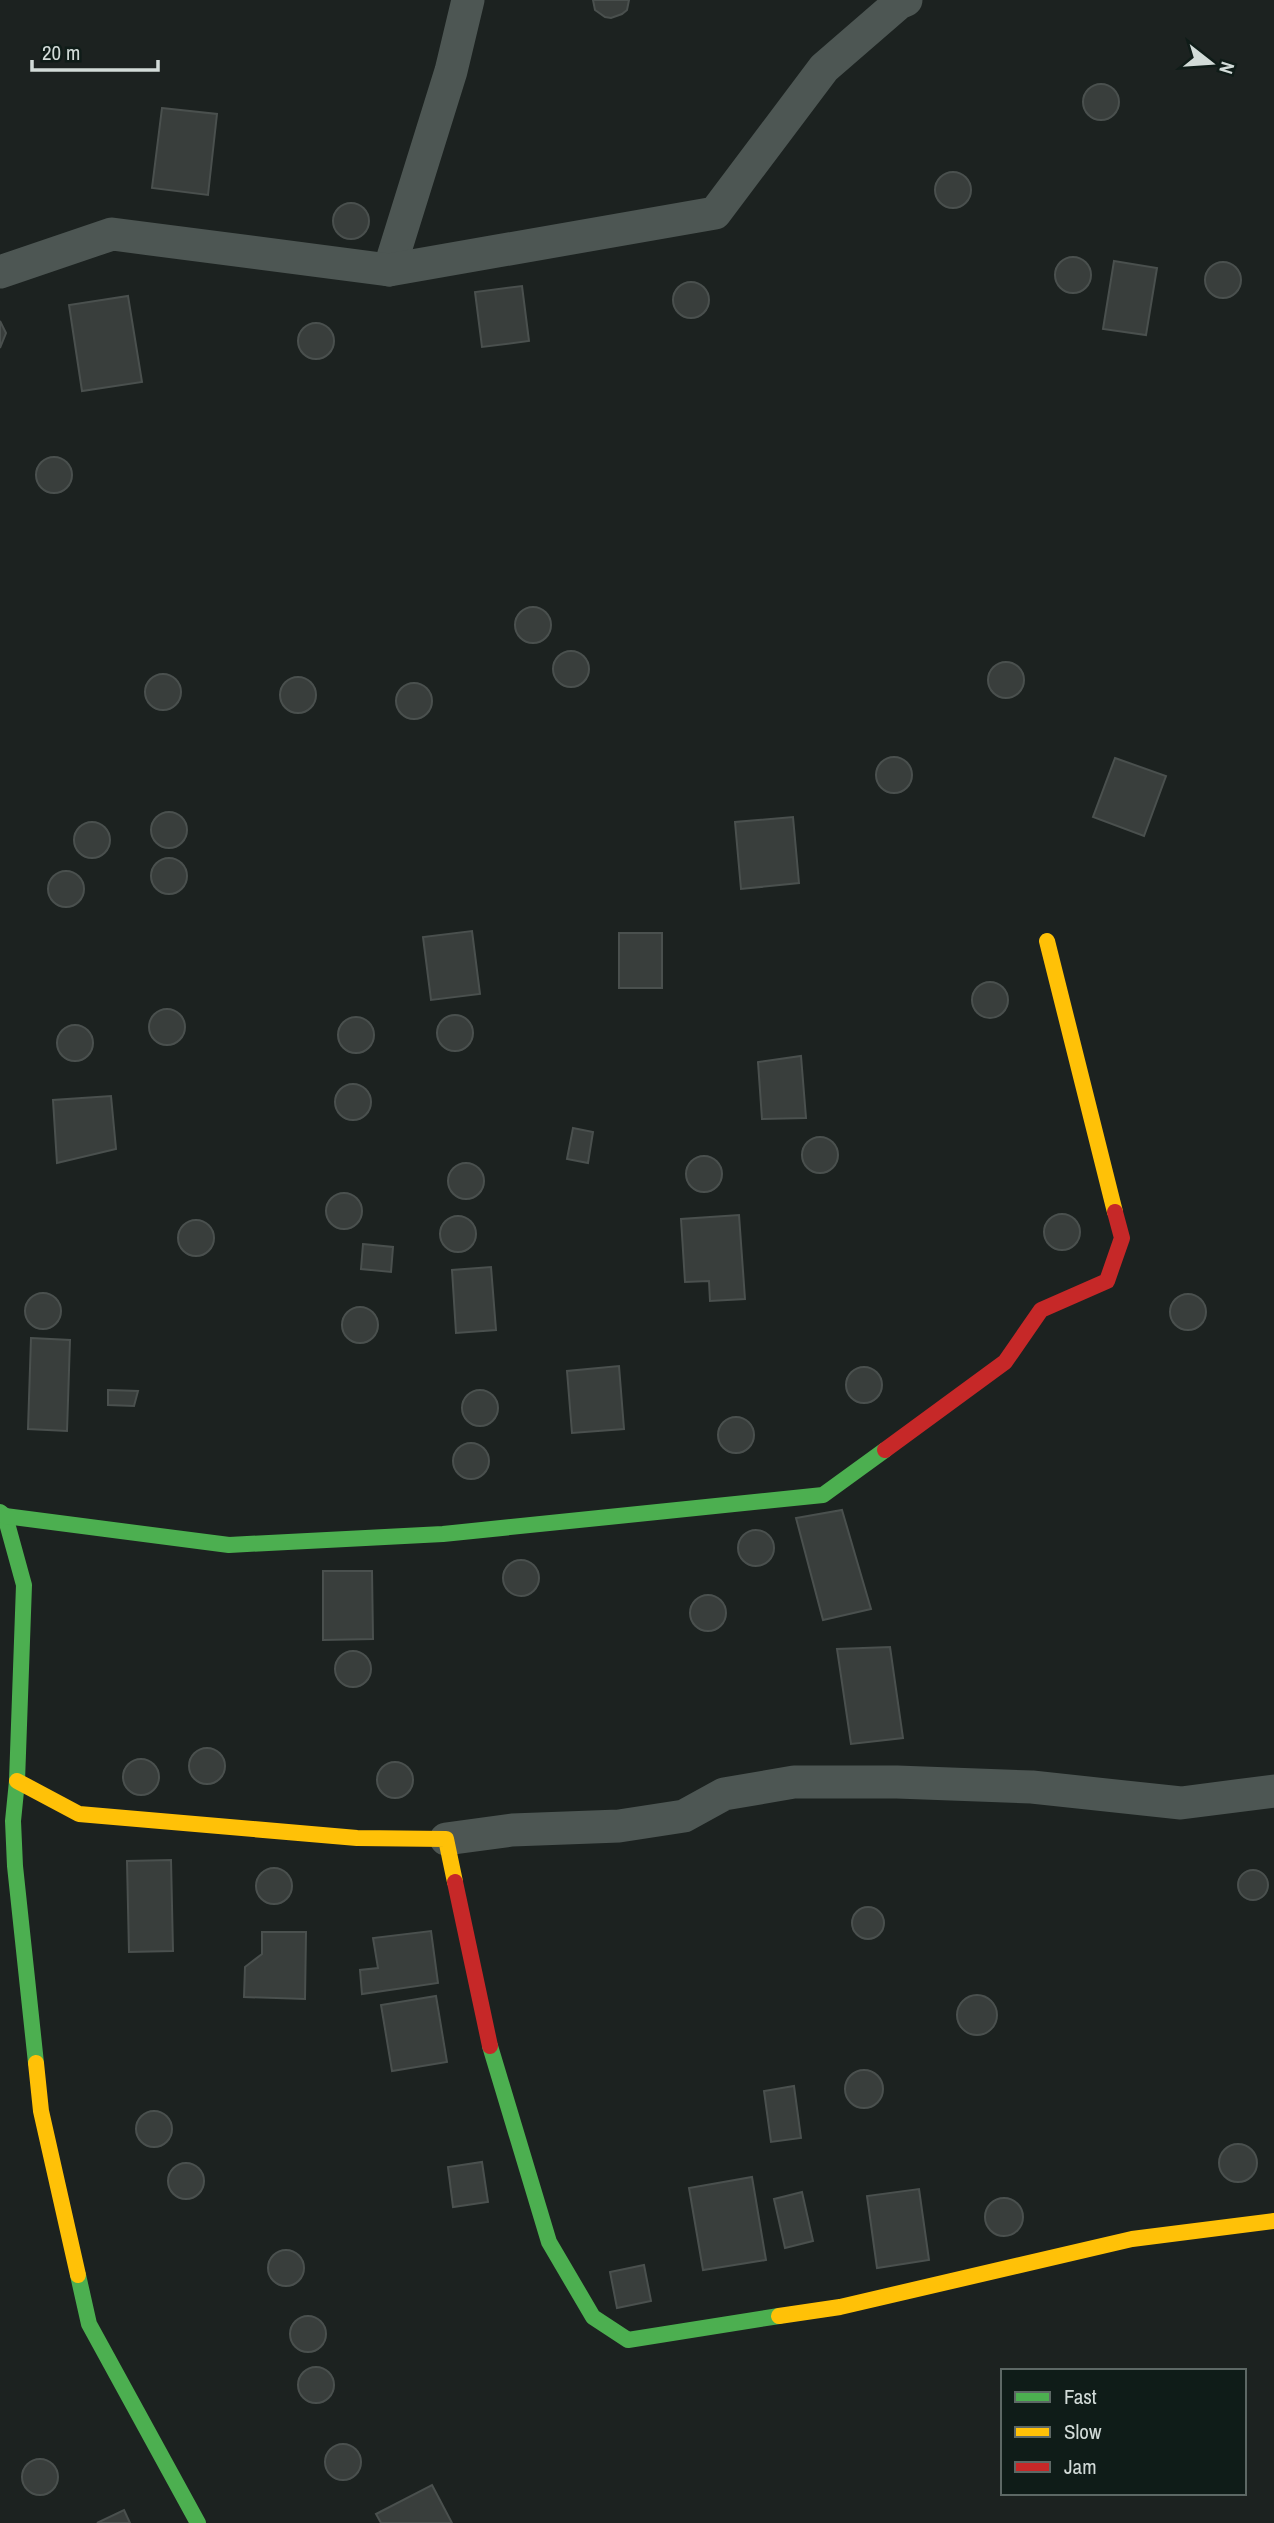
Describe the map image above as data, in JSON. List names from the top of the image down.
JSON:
{
  "legend": ["Fast", "Slow", "Jam"],
  "scale_bar": "20 m",
  "north": "right"
}
